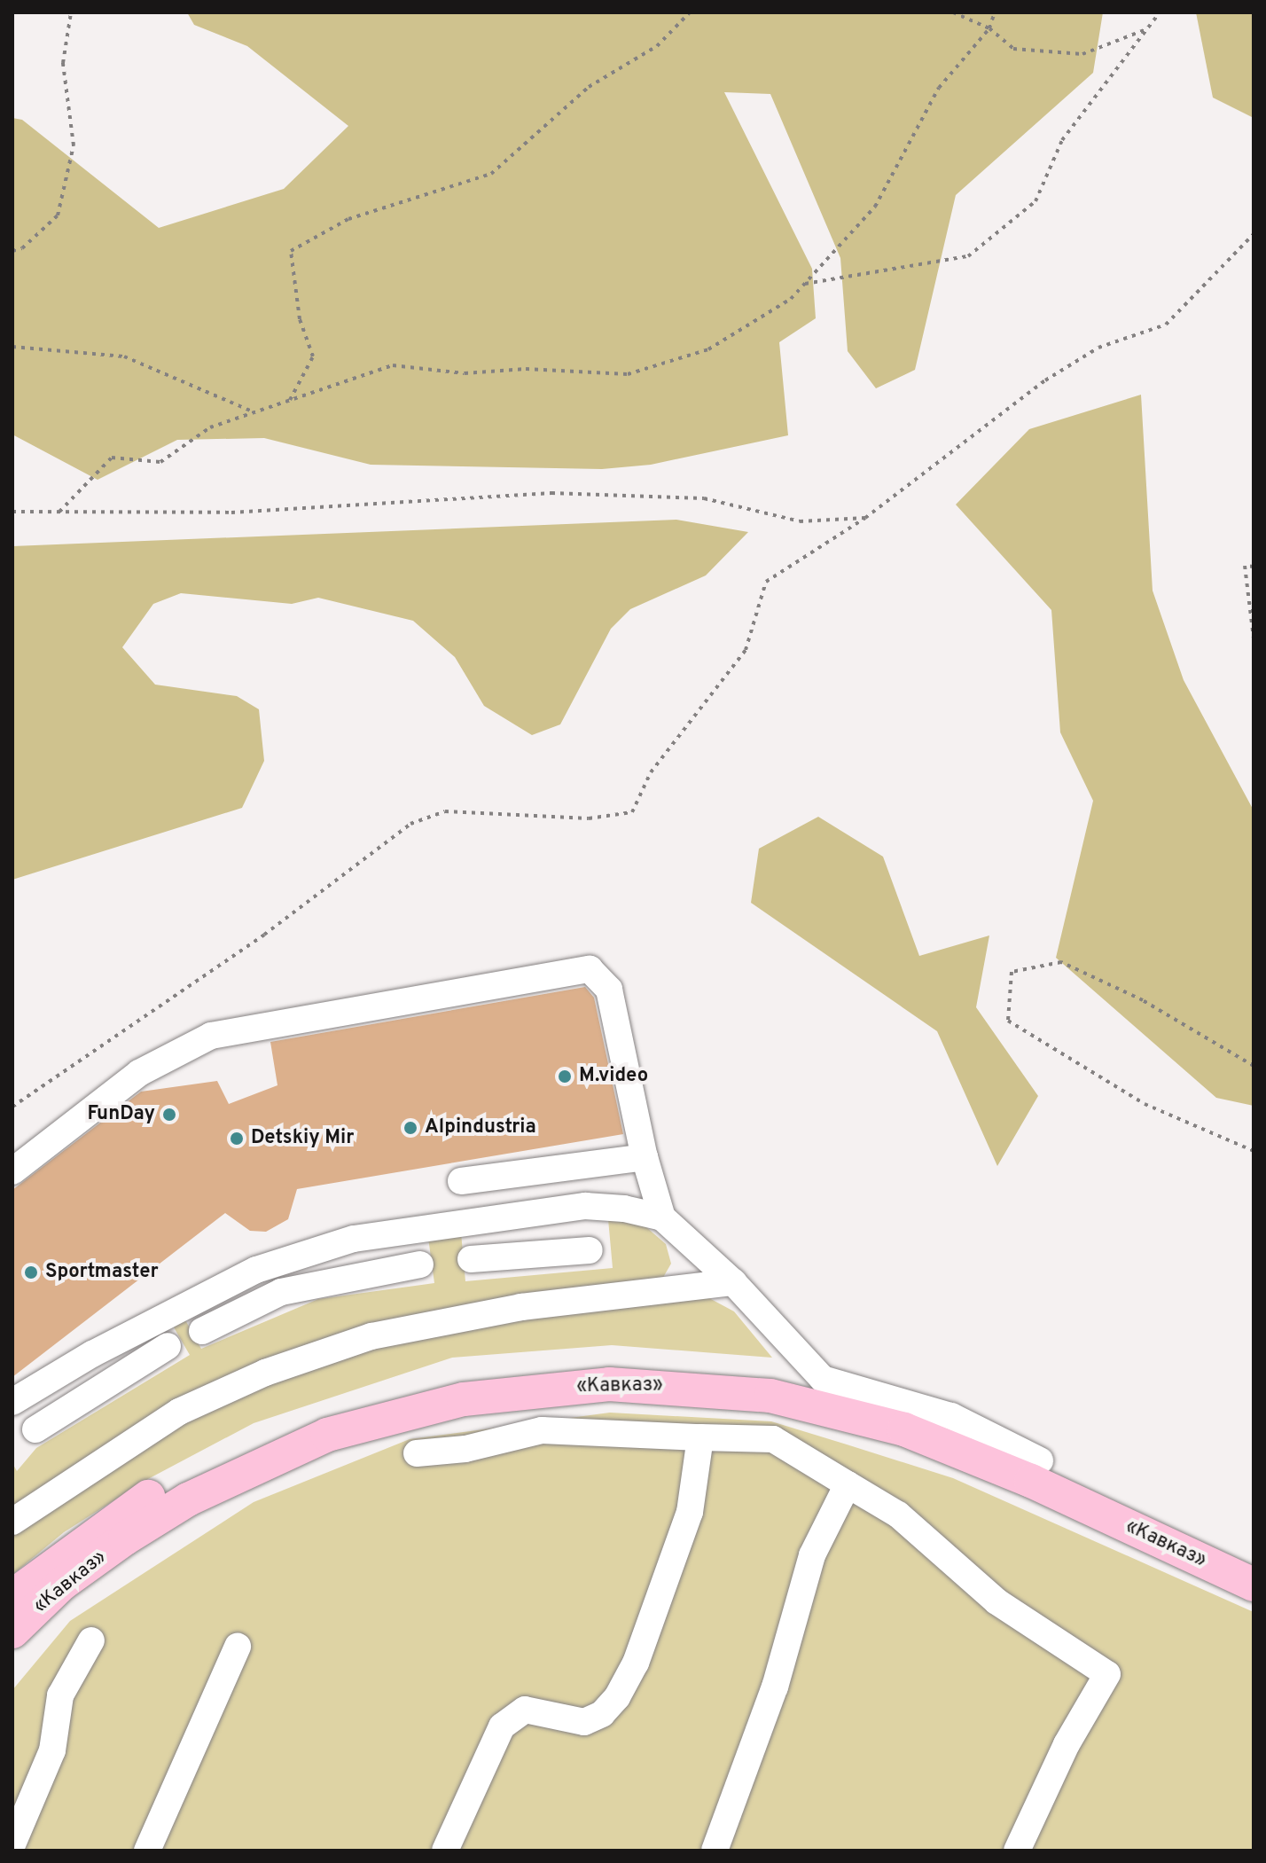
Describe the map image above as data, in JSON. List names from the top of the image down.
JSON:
{
  "streets": {
    "main road": ["«Кавказ»"]
  },
  "places": [
    "M.video",
    "FunDay",
    "Alpindustria",
    "Detskiy Mir",
    "Sportmaster"
  ]
}
